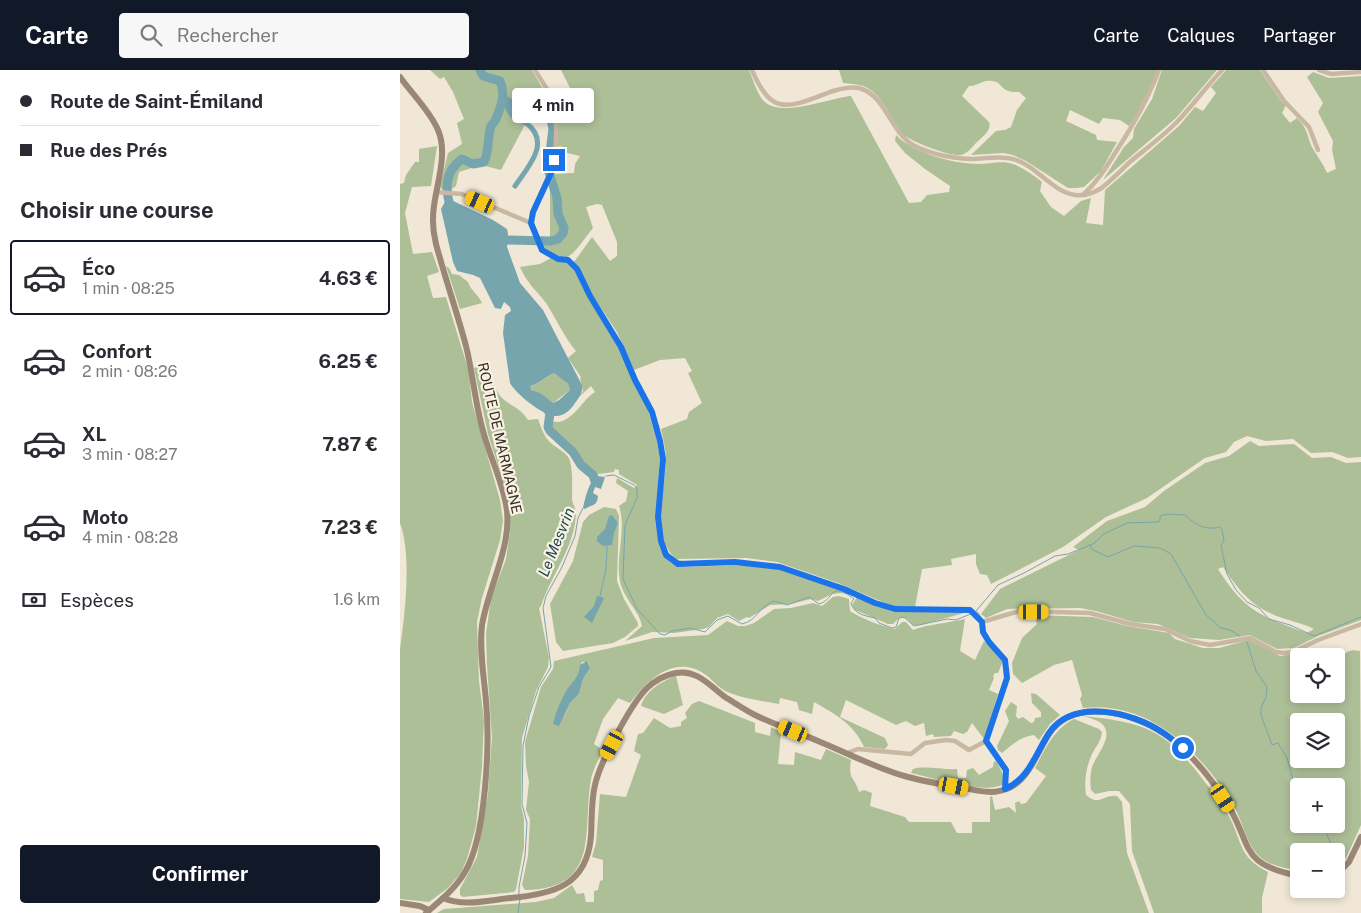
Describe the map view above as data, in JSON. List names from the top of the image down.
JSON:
{
  "streets": {
    "main road": ["ROUTE DE MARMAGNE"]
  },
  "water": ["Le Mesvrin"],
  "page": {
    "header": "Carte",
    "search": "Rechercher",
    "nav": ["Carte", "Calques", "Partager"],
    "banner": ["Route de Saint-Émiland", "Rue des Prés"],
    "bubble": "4 min",
    "heading": "Choisir une course",
    "list": [
      {
        "name": "Éco",
        "note": "1 min · 08:25",
        "value": "4.63 €"
      },
      {
        "name": "Confort",
        "note": "2 min · 08:26",
        "value": "6.25 €"
      },
      {
        "name": "XL",
        "note": "3 min · 08:27",
        "value": "7.87 €"
      },
      {
        "name": "Moto",
        "note": "4 min · 08:28",
        "value": "7.23 €"
      }
    ],
    "pay": ["Espèces", "1.6 km"],
    "map_buttons": ["+", "−"],
    "buttons": "Confirmer"
  }
}
